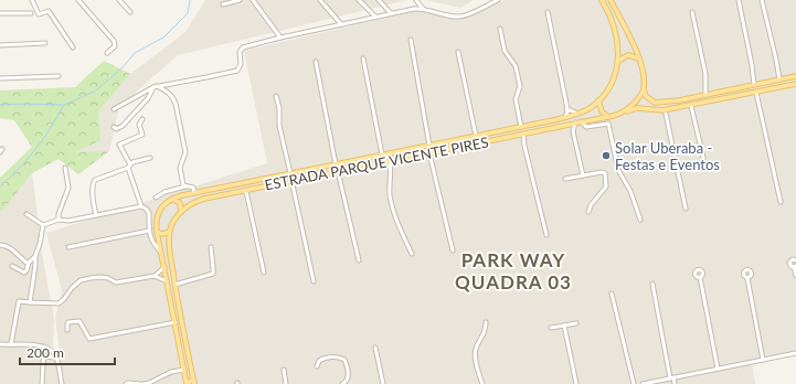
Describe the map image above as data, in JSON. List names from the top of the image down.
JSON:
{
  "streets": {
    "main road": ["ESTRADA PARQUE VICENTE PIRES"]
  },
  "districts": ["PARK WAY QUADRA 03"],
  "places": ["Solar Uberaba - Festas e Eventos"],
  "scale_bar": "200 m"
}
